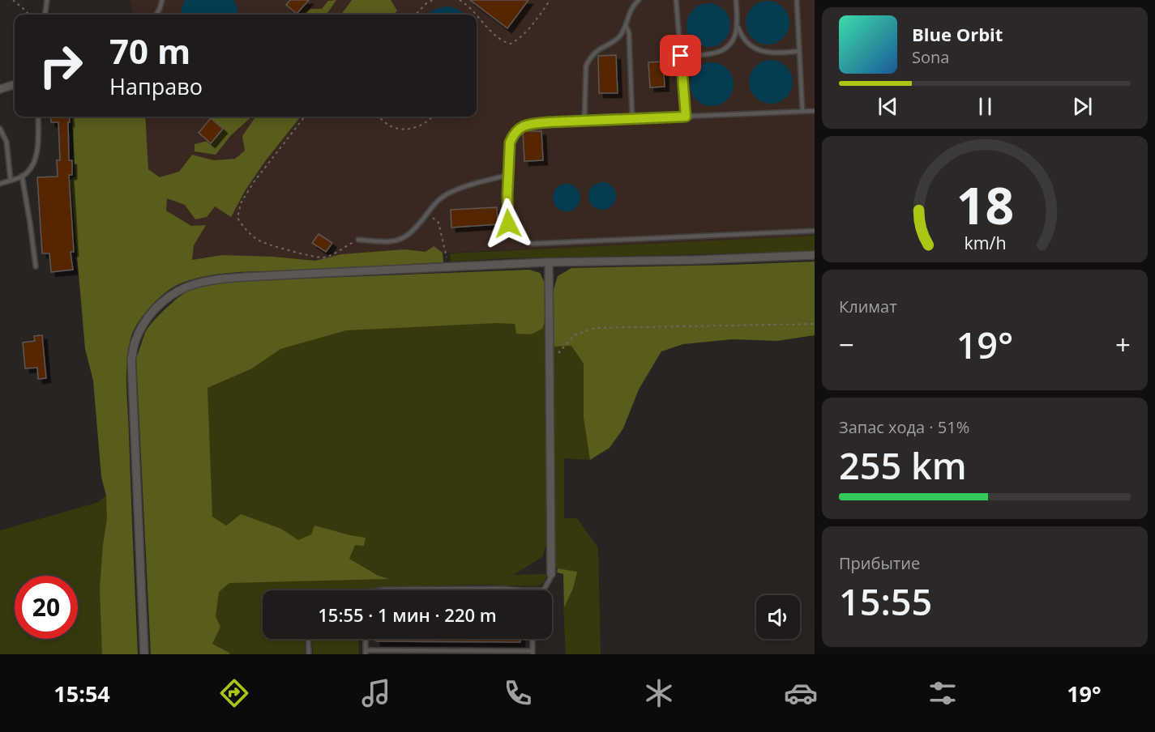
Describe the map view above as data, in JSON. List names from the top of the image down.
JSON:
{
  "page": {
    "turn": ["70 m", "Направо"],
    "song": ["Blue Orbit", "Sona"],
    "tile": [
      "Климат",
      ["Запас хода · 51%", "255 km"],
      ["Прибытие", "15:55"]
    ],
    "heat": ["−", "19°", "+"],
    "limit": "20",
    "trip": "15:55 · 1 мин · 220 m",
    "tabs": ["15:54", "19°"],
    "gauge": ["18", "km/h"]
  }
}
